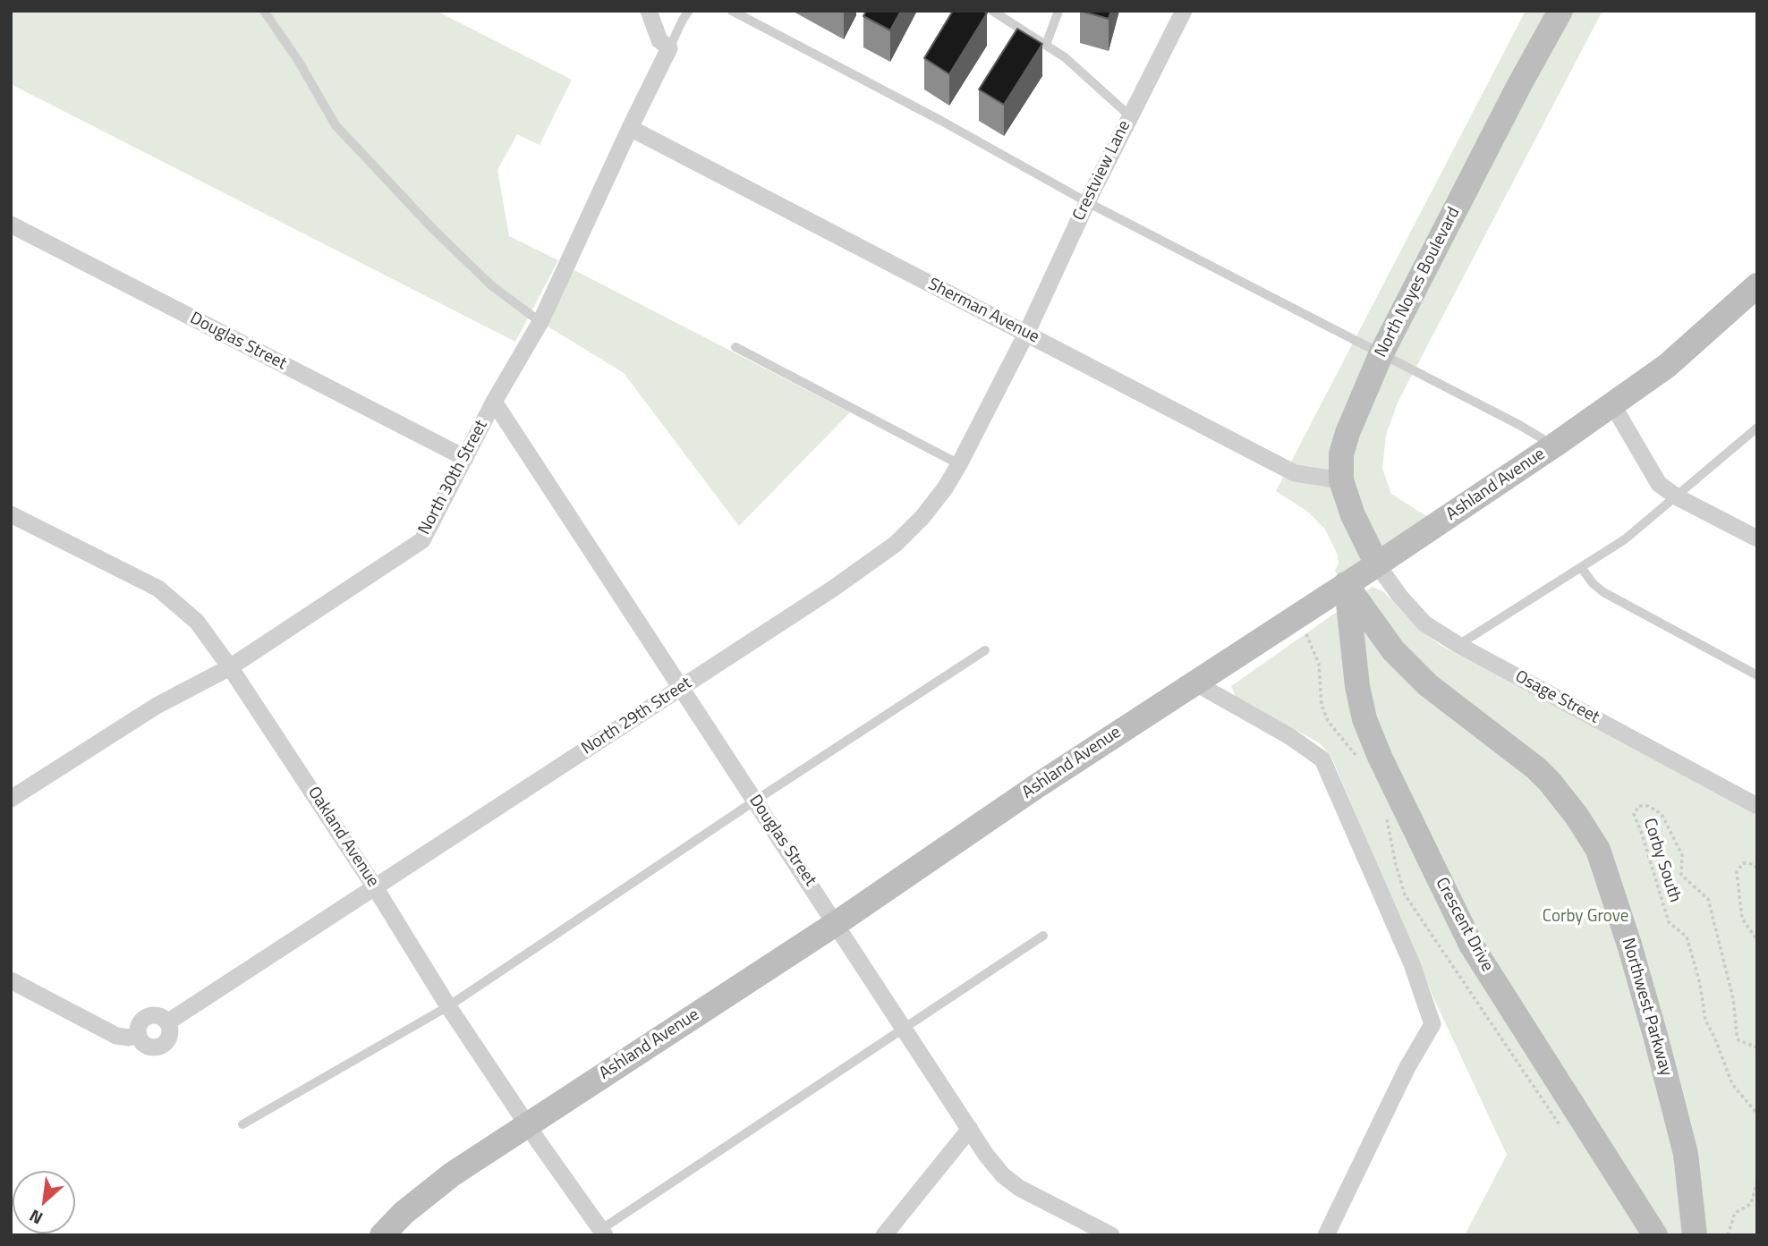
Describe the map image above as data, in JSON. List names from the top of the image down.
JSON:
{
  "streets": {
    "street": [
      "Crestview Lane",
      "North Noyes Boulevard",
      "Sherman Avenue",
      "Douglas Street",
      "North 30th Street",
      "Ashland Avenue",
      "Osage Street",
      "North 29th Street",
      "Oakland Avenue",
      "Crescent Drive",
      "Northwest Parkway"
    ],
    "path": ["Corby South"]
  },
  "crossings": [
    ["Crestview Lane", "Sherman Avenue"],
    ["Crestview Lane", "North 29th Street"],
    ["North Noyes Boulevard", "Sherman Avenue"],
    ["North Noyes Boulevard", "Ashland Avenue"],
    ["North Noyes Boulevard", "Osage Street"],
    ["Sherman Avenue", "North 30th Street"],
    ["Sherman Avenue", "North 29th Street"],
    ["Douglas Street", "North 30th Street"],
    ["Douglas Street", "Ashland Avenue"],
    ["Douglas Street", "North 29th Street"],
    ["North 30th Street", "Oakland Avenue"],
    ["Ashland Avenue", "Osage Street"],
    ["Ashland Avenue", "Oakland Avenue"],
    ["Ashland Avenue", "Crescent Drive"],
    ["Ashland Avenue", "Northwest Parkway"],
    ["North 29th Street", "Oakland Avenue"],
    ["Crescent Drive", "Northwest Parkway"]
  ],
  "parks": ["Corby Grove"],
  "north": "bottom left"
}
